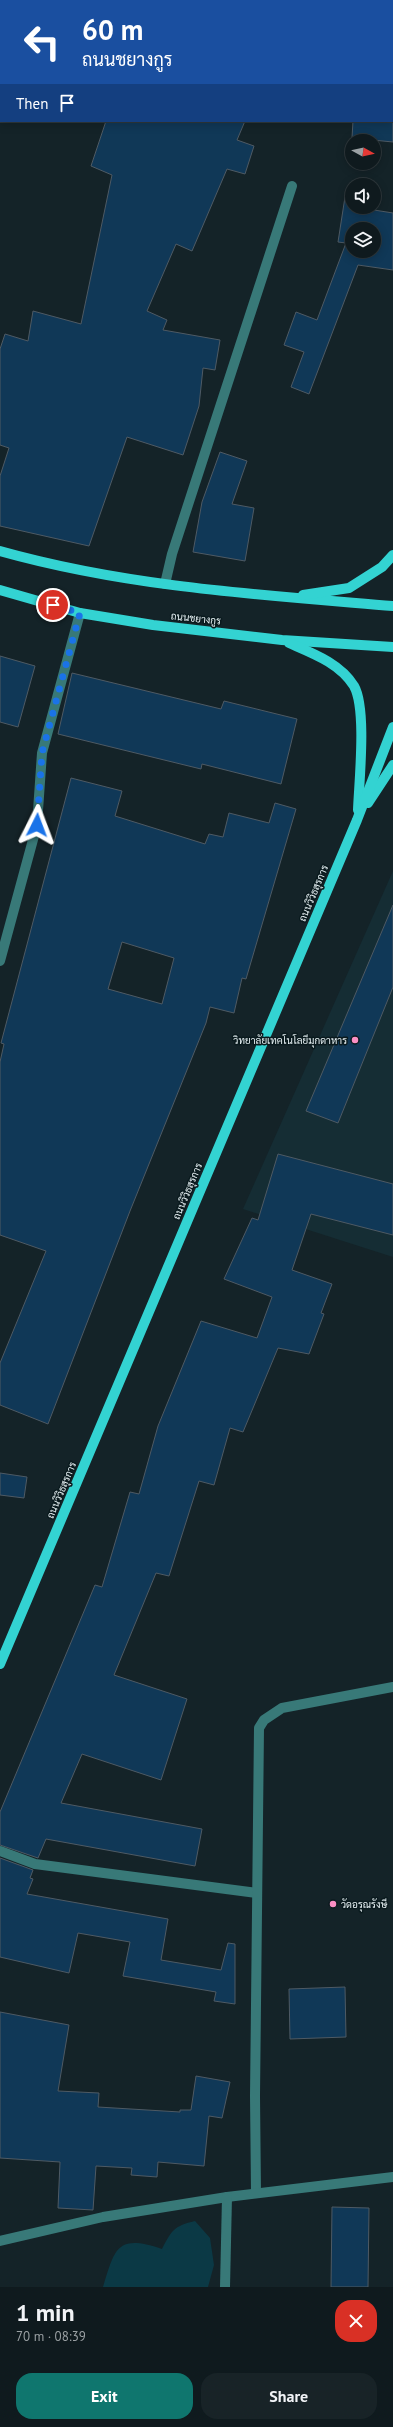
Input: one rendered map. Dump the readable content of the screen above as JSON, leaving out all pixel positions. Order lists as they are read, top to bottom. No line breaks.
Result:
{"streets":{"main road":["ถนนชยางกูร","ถนนวิวิธสุรการ"]},"places":["วิทยาลัยเทคโนโลยีมุกดาหาร","วัดอรุณรังษี"],"north":"right","page":{"turn":["60 m","ถนนชยางกูร"],"then":"Then","heading":["1 min","70 m · 08:39"],"buttons":["Exit","Share"]}}
